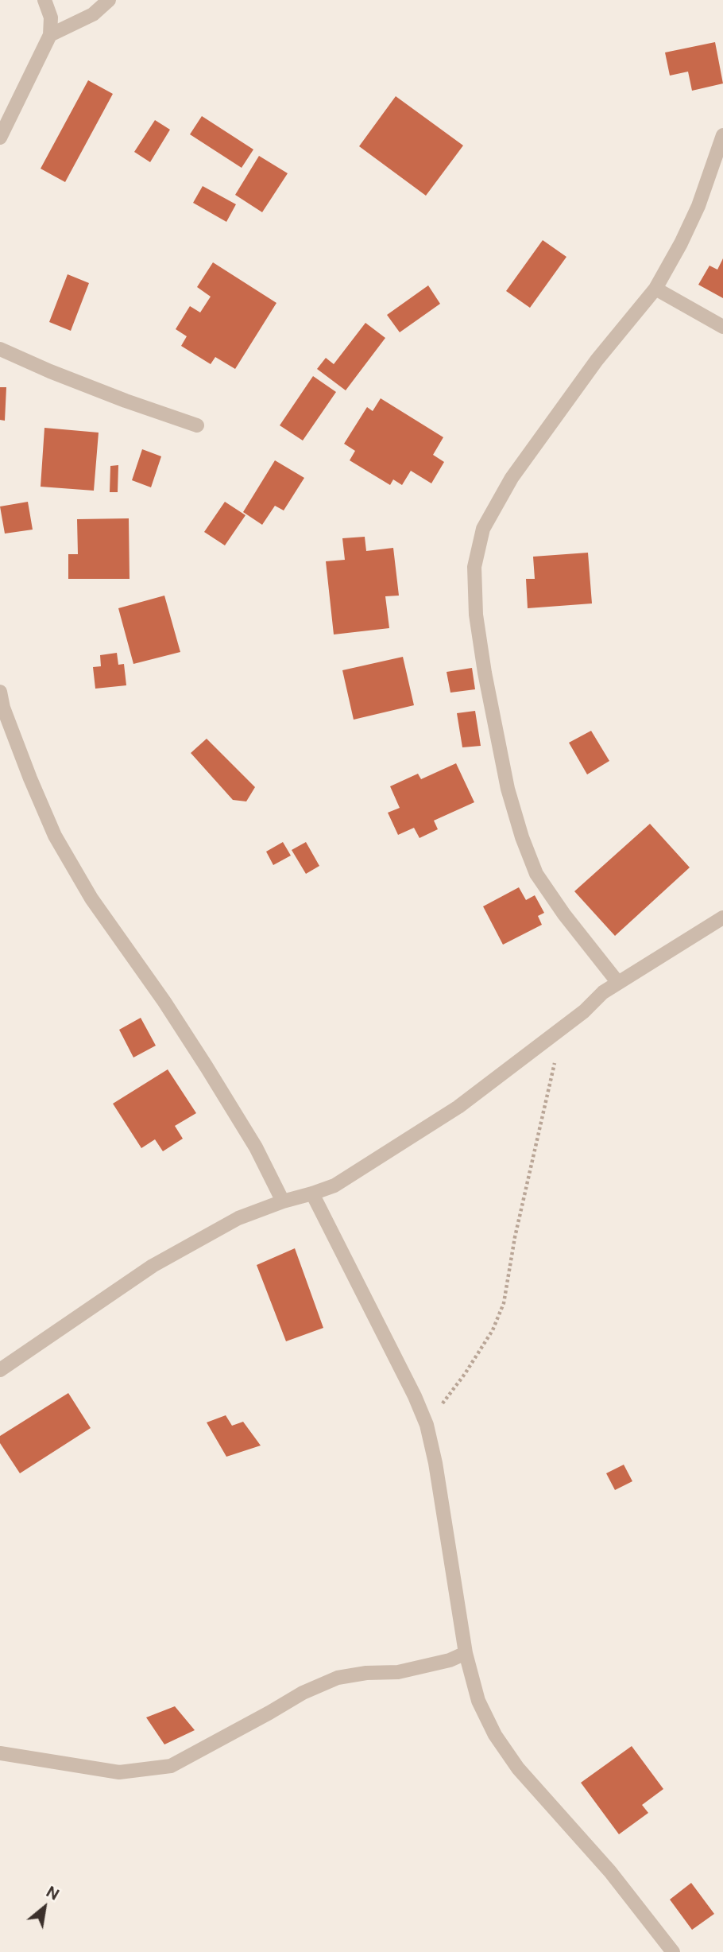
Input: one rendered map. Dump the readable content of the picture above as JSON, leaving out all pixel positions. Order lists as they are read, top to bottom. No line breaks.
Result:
{"north":"top right"}
